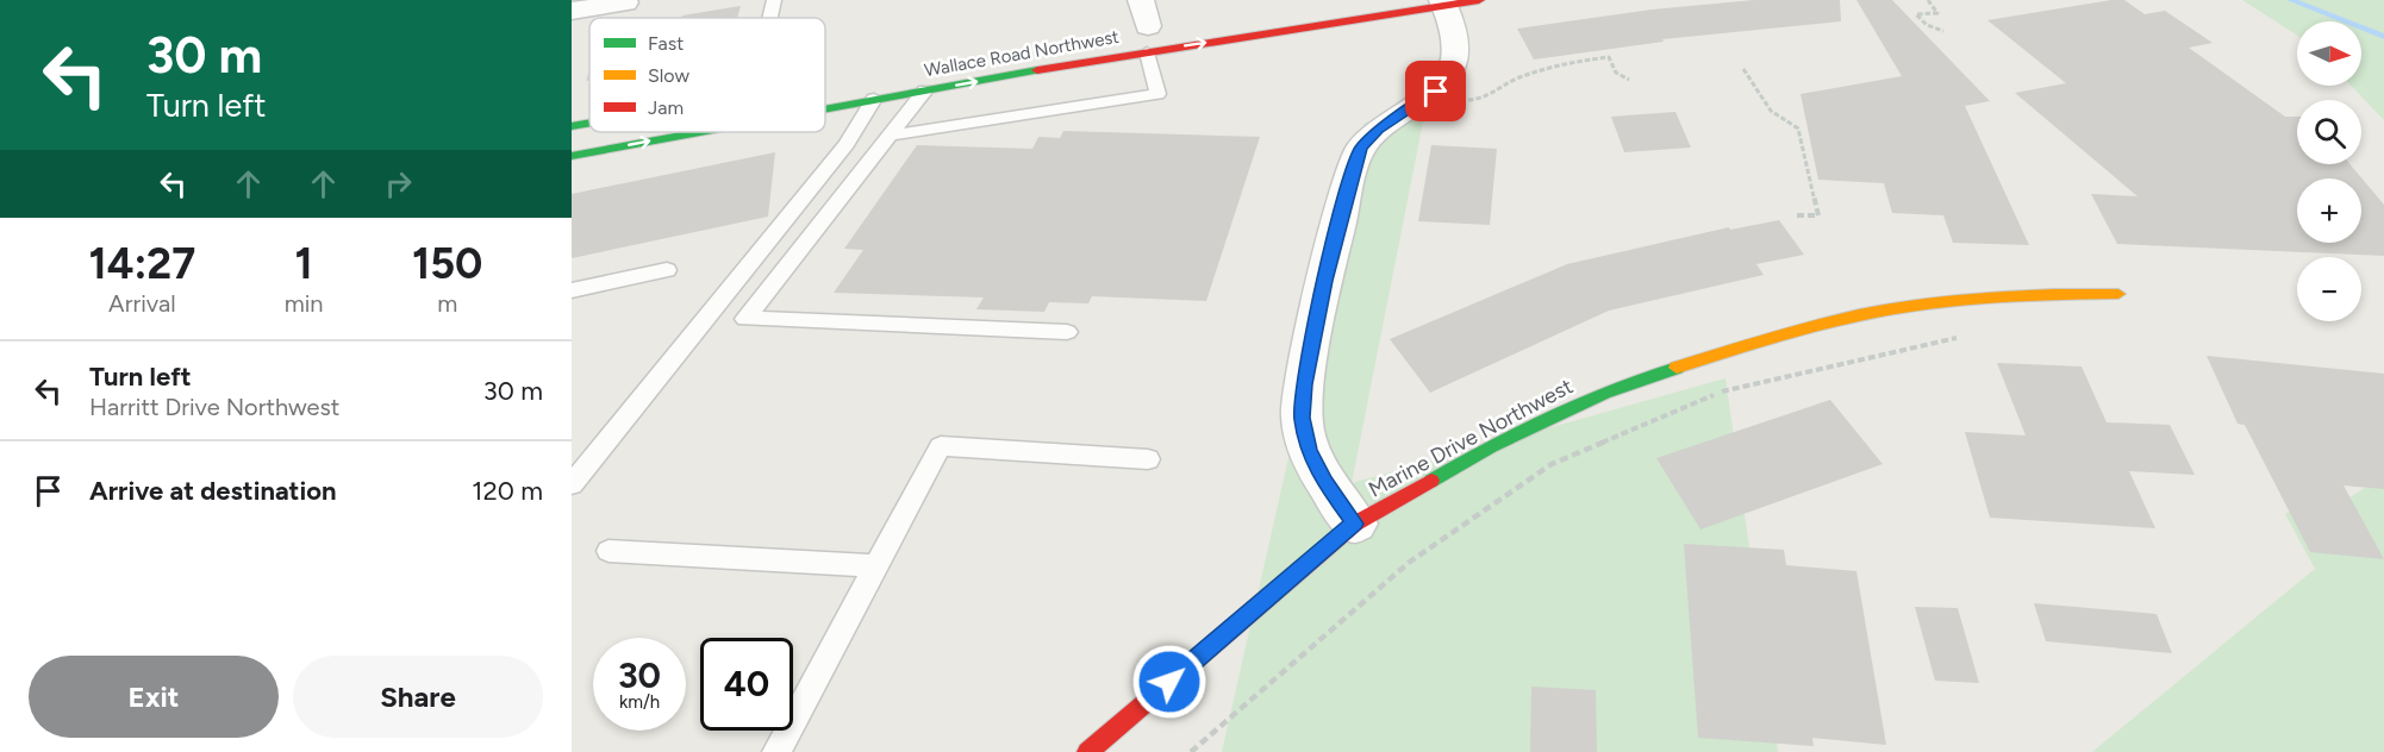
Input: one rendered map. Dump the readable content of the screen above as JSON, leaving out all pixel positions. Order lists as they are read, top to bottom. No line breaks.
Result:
{"streets":{"main road":["Wallace Road Northwest","Marine Drive Northwest"]},"one_way":["Wallace Road Northwest"],"legend":["Fast","Slow","Jam"],"north":"right","page":{"turn":["30 m","Turn left"],"map_buttons":["+","−"],"eta":["14:27","Arrival","1","min","150","m"],"list":[{"name":"Turn left","note":"Harritt Drive Northwest","value":"30 m"},{"name":"Arrive at destination","value":"120 m"}],"speed":"30 km/h","limit":"40","buttons":["Exit","Share"]}}
